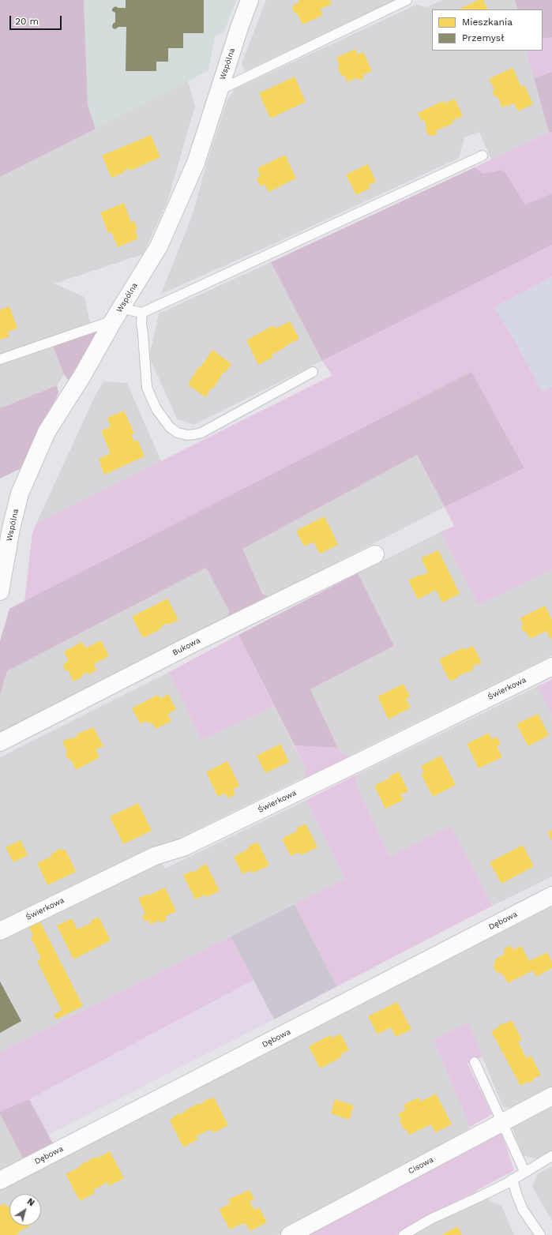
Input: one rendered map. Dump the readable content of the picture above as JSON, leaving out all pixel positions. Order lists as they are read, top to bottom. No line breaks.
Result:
{"streets":{"street":["Wspólna","Bukowa","Świerkowa","Dębowa","Cisowa"]},"legend":["Mieszkania","Przemysł"],"scale_bar":"20 m","north":"top right"}
